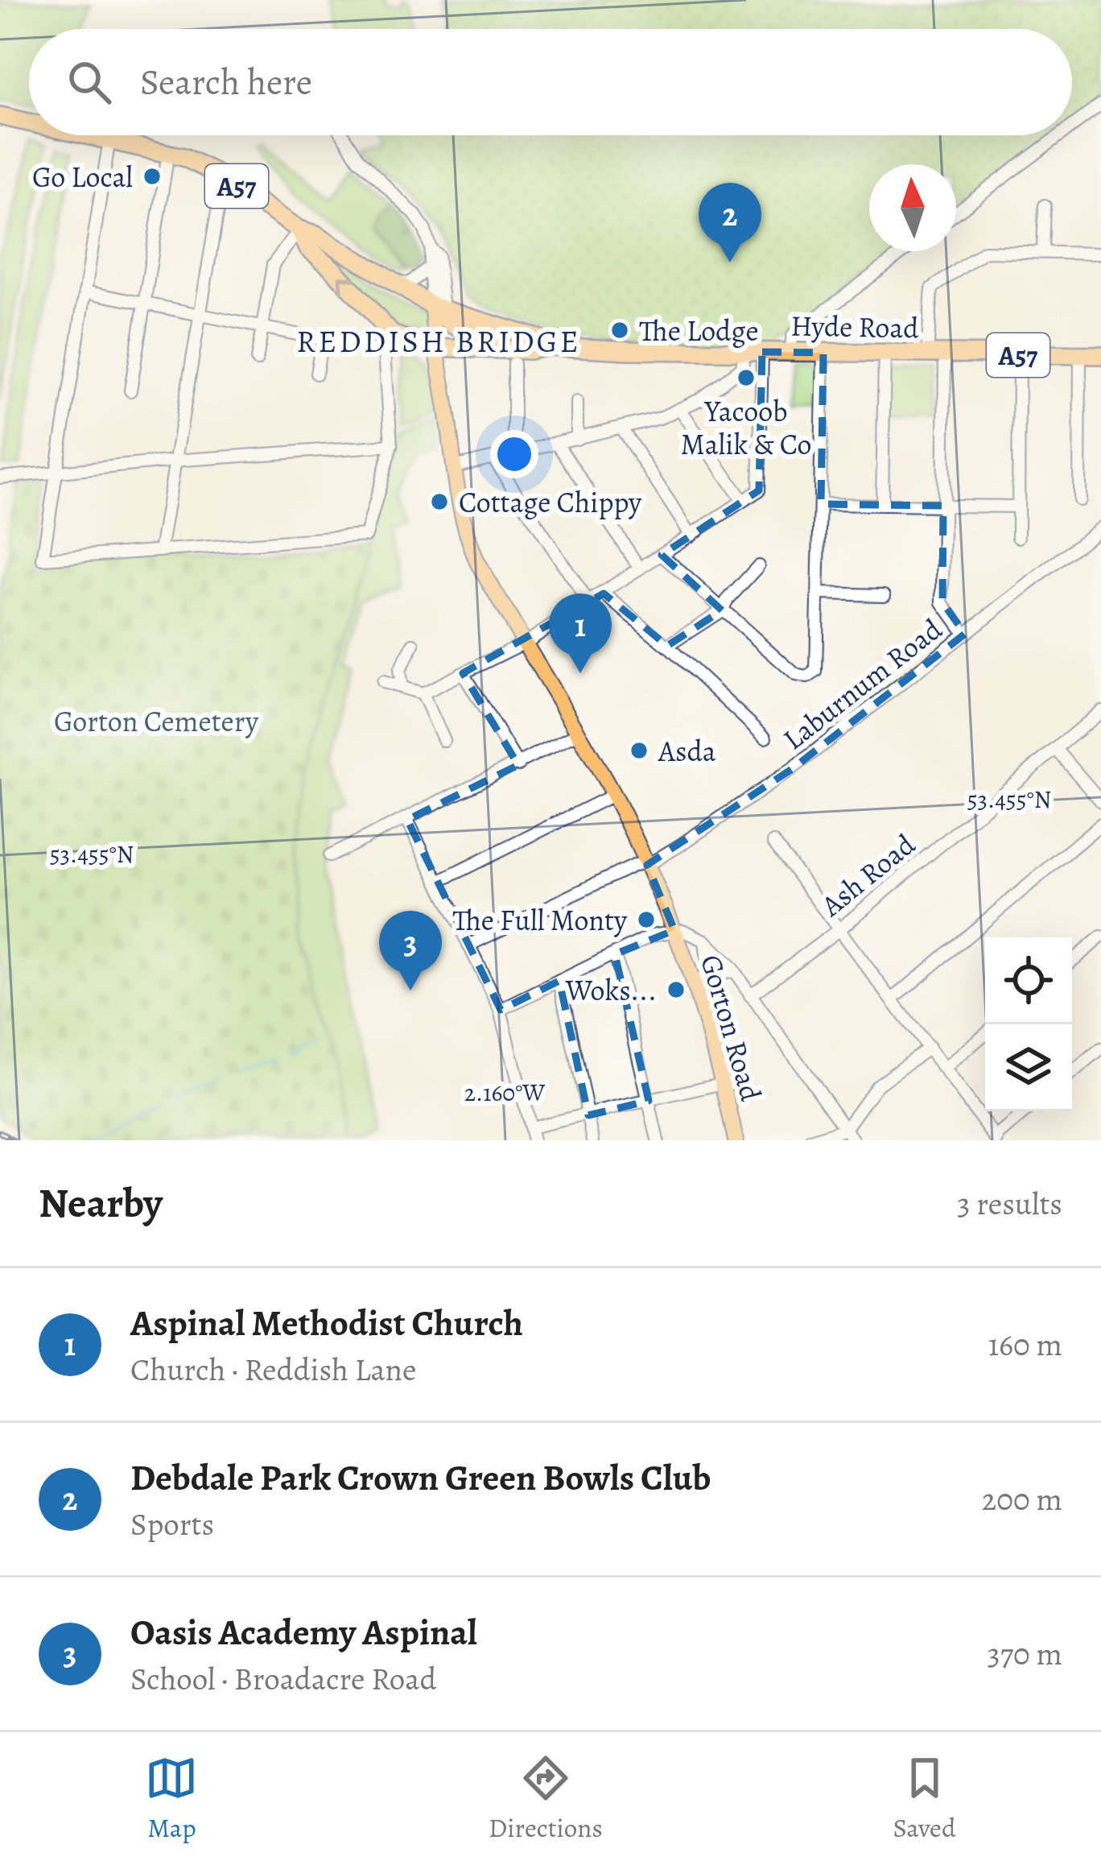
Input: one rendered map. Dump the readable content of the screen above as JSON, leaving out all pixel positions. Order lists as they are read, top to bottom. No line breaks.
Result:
{"streets":{"highway":["A57","Hyde Road"],"main road":["Gorton Road"],"street":["Laburnum Road","Ash Road"]},"crossings":[["A57","Hyde Road"],["A57","Gorton Road"],["Hyde Road","Gorton Road"],["Laburnum Road","Gorton Road"]],"districts":["REDDISH BRIDGE"],"parks":["Gorton Cemetery"],"places":["Go Local","The Lodge","Yacoob Malik & Co","Cottage Chippy","Asda","The Full Monty","Woks..."],"north":"top","page":{"search":"Search here","pins":["2","1","3"],"heading":["Nearby","3 results"],"list":[{"mark":"1","name":"Aspinal Methodist Church","note":"Church · Reddish Lane","value":"160 m"},{"mark":"2","name":"Debdale Park Crown Green Bowls Club","note":"Sports","value":"200 m"},{"mark":"3","name":"Oasis Academy Aspinal","note":"School · Broadacre Road","value":"370 m"}],"nav":["Map","Directions","Saved"]},"coordinates":["53.455°N","2.160°W"]}
